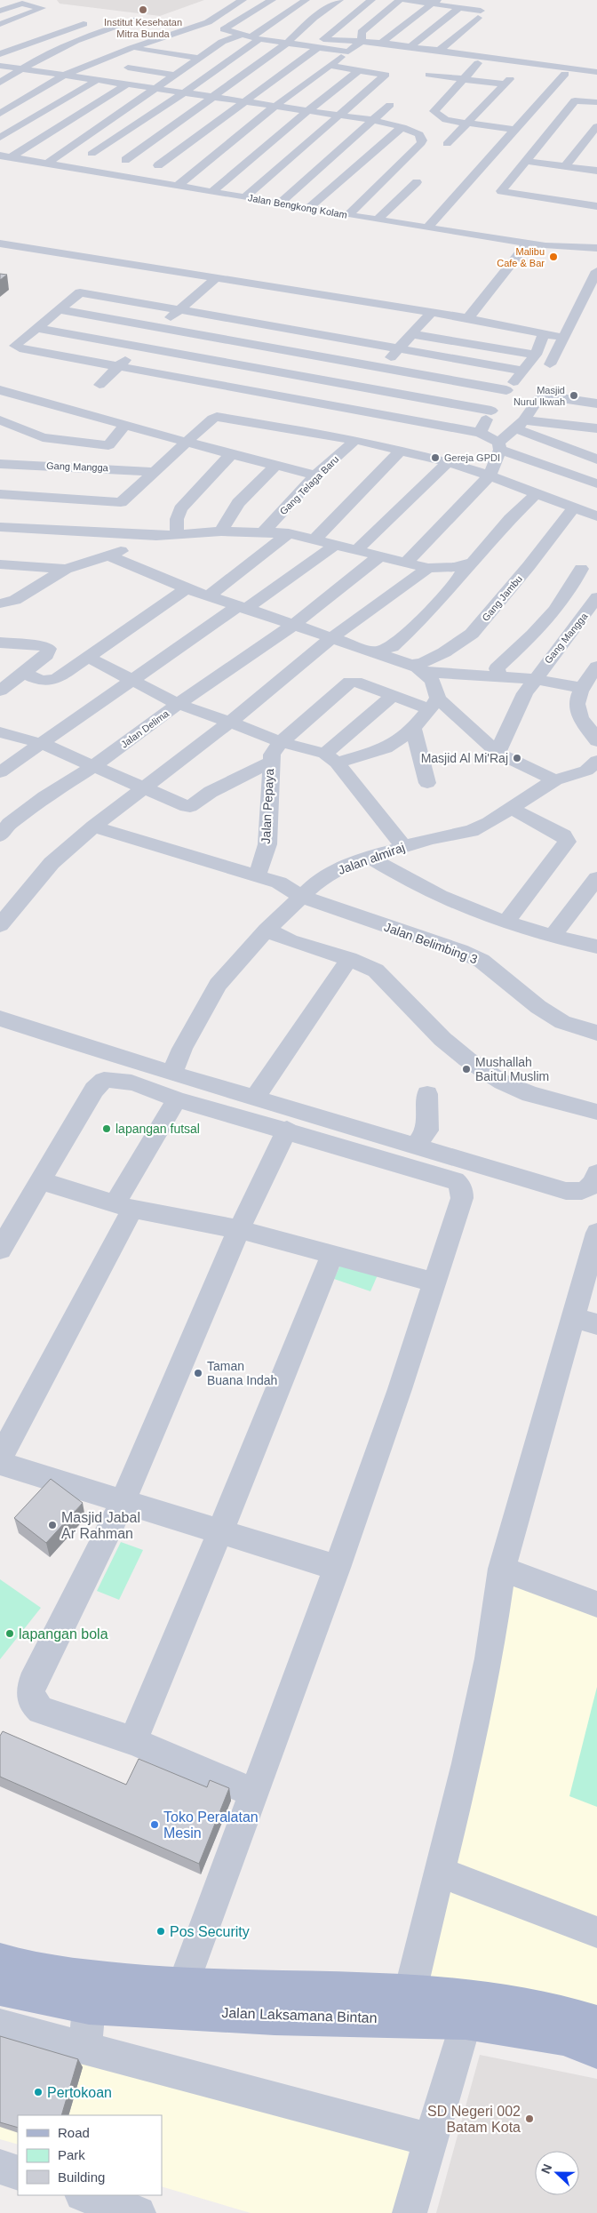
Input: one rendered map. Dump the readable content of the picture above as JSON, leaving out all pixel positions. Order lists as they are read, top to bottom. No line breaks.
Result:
{"streets":{"main road":["Jalan Laksamana Bintan"],"street":["Jalan Bengkong Kolam","Gang Mangga","Gang Telaga Baru","Gang Jambu","Jalan Delima","Jalan Pepaya","Jalan almiraj","Jalan Belimbing 3"]},"crossings":[["Jalan almiraj","Jalan Belimbing 3"]],"places":["Institut Kesehatan Mitra Bunda","Malibu Cafe & Bar","Masjid Nurul Ikwah","Gereja GPDI","Masjid Al Mi'Raj","Mushallah Baitul Muslim","lapangan futsal","Taman Buana Indah","Masjid Jabal Ar Rahman","lapangan bola","Toko Peralatan Mesin","Pos Security","Pertokoan","SD Negeri 002 Batam Kota"],"legend":["Road","Park","Building"],"north":"left"}
